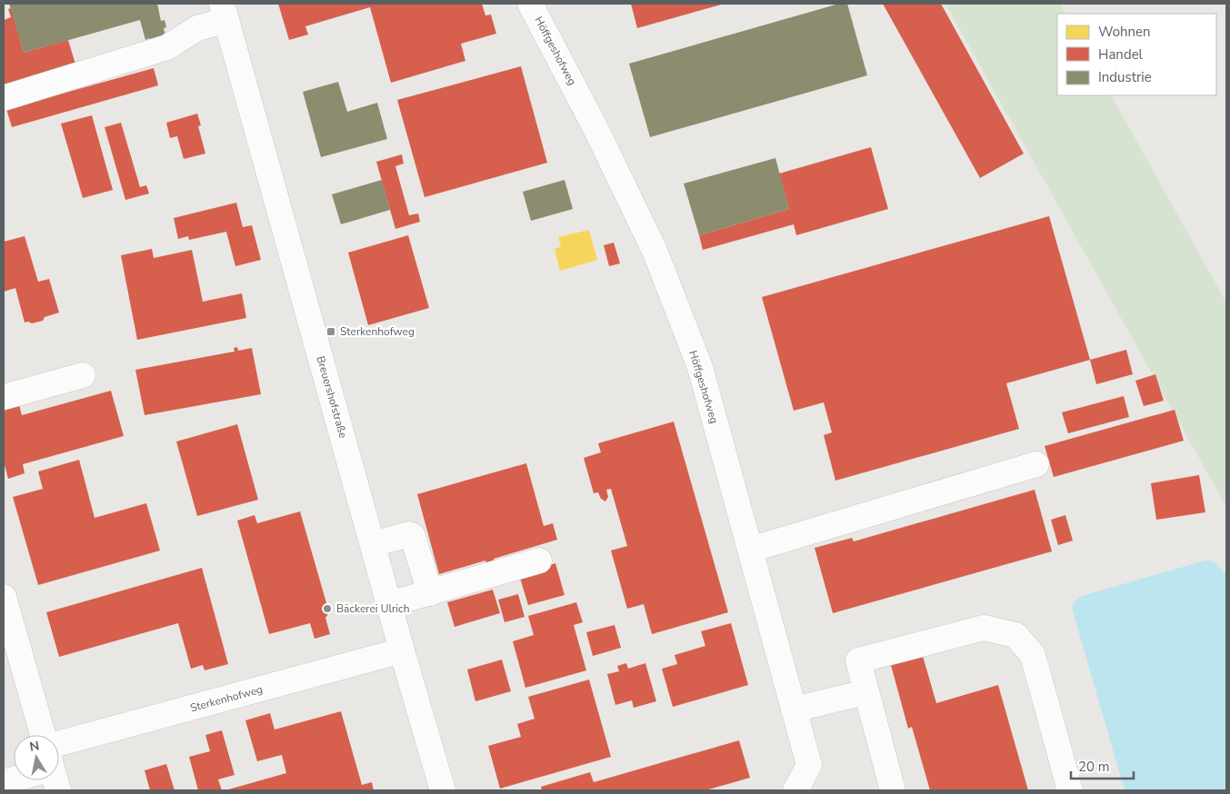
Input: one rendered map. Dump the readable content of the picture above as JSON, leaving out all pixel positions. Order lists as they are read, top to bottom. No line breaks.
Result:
{"streets":{"street":["Höffgeshofweg","Breuershofstraße","Sterkenhofweg"]},"crossings":[["Breuershofstraße","Sterkenhofweg"]],"places":{"transit":["Sterkenhofweg"],"other":["Bäckerei Ulrich"]},"legend":["Wohnen","Handel","Industrie"],"scale_bar":"20 m","north":"top"}
